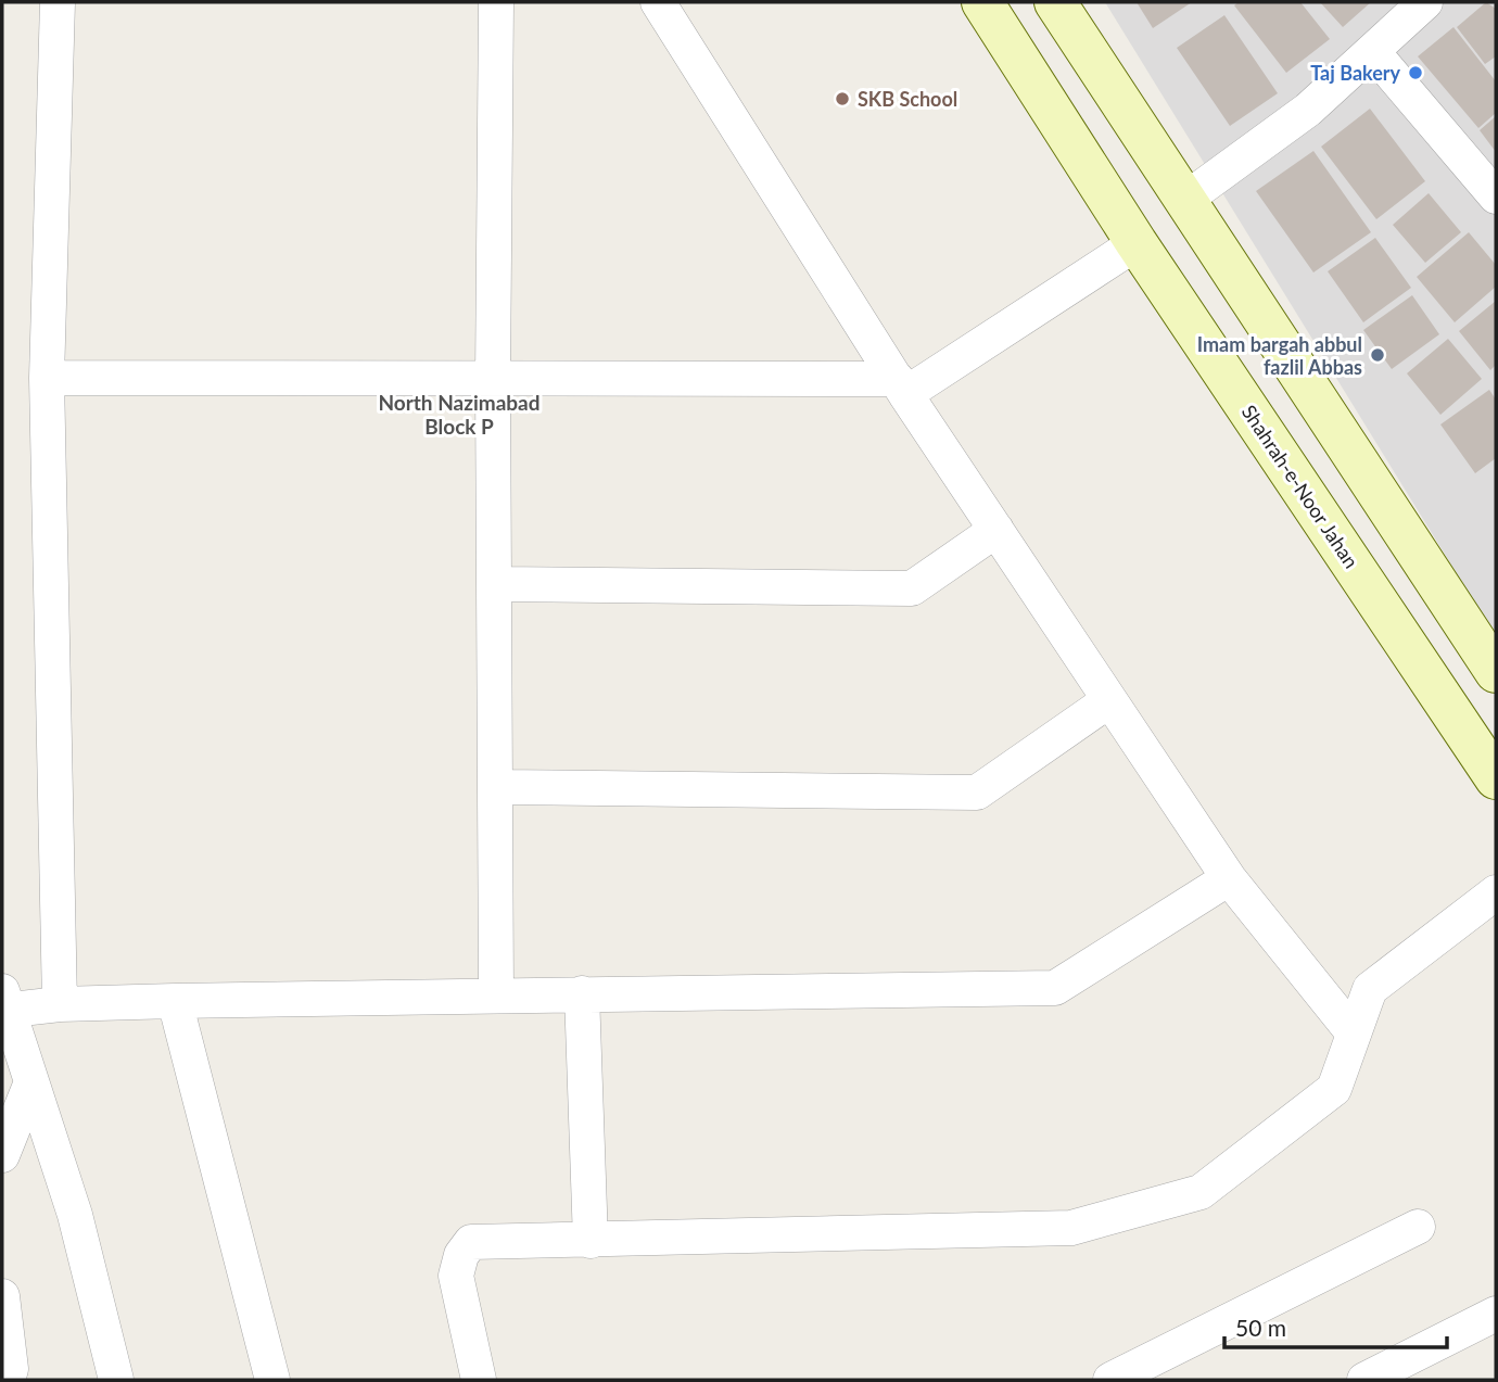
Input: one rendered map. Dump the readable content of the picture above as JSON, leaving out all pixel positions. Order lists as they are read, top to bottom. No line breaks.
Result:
{"streets":{"main road":["Shahrah-e-Noor Jahan"]},"districts":["North Nazimabad Block P"],"places":["Taj Bakery","SKB School","Imam bargah abbul fazlil Abbas"],"scale_bar":"50 m"}
